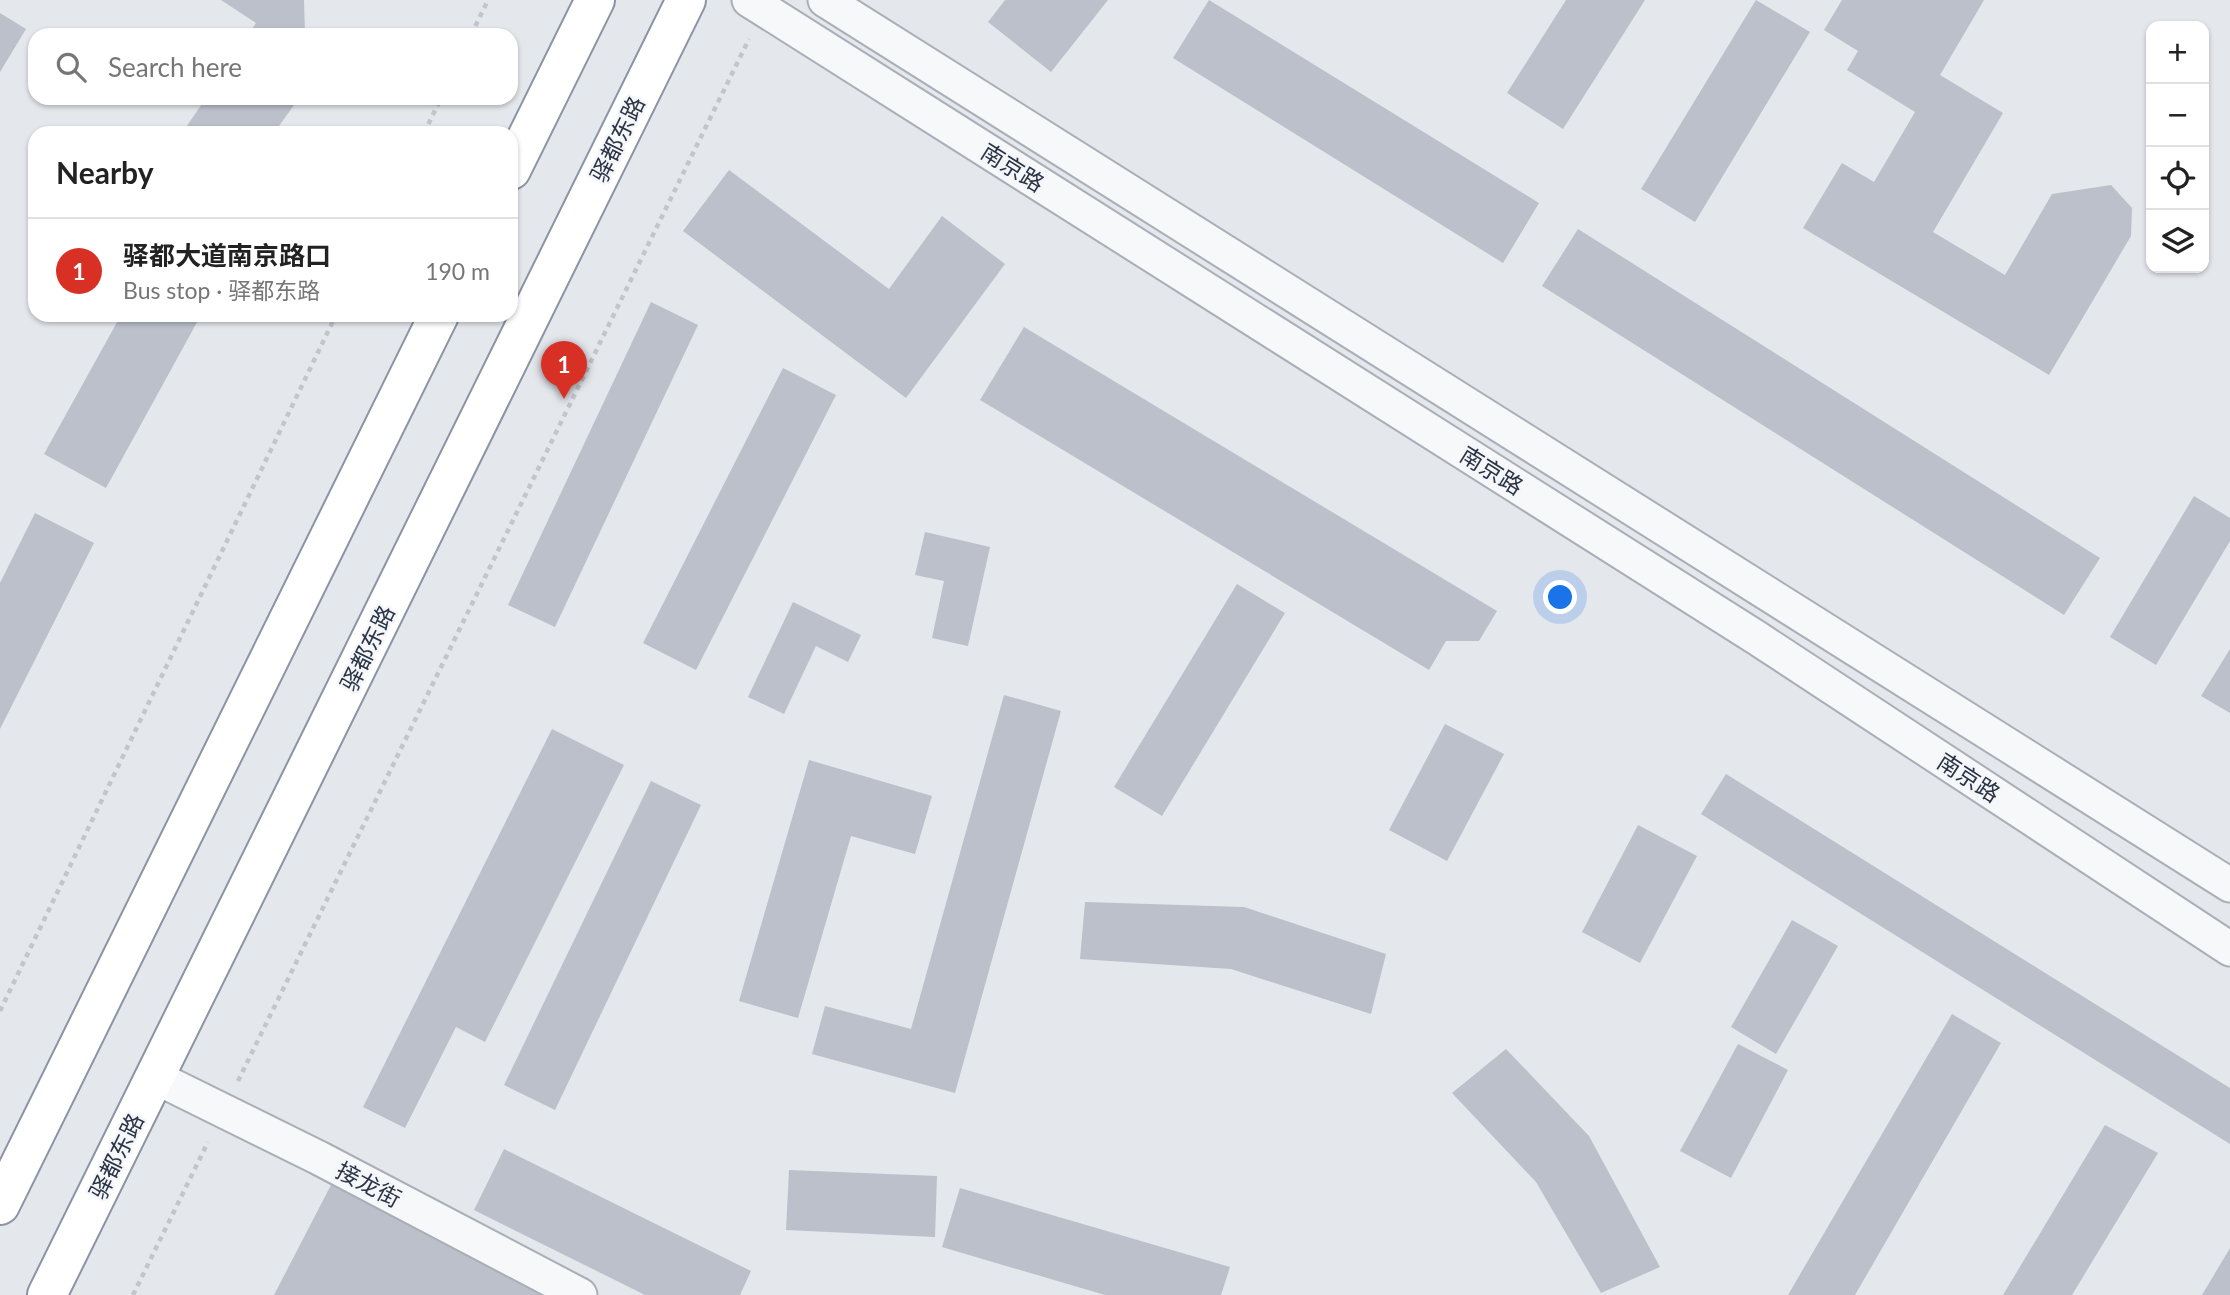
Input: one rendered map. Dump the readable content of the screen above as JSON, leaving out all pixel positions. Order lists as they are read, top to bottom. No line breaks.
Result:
{"streets":{"highway":["驿都东路"],"street":["南京路","接龙街"]},"crossings":[["驿都东路","接龙街"]],"page":{"map_buttons":["+","−"],"search":"Search here","heading":"Nearby","list":[{"mark":"1","name":"驿都大道南京路口","note":"Bus stop · 驿都东路","value":"190 m"}],"pins":"1"}}
